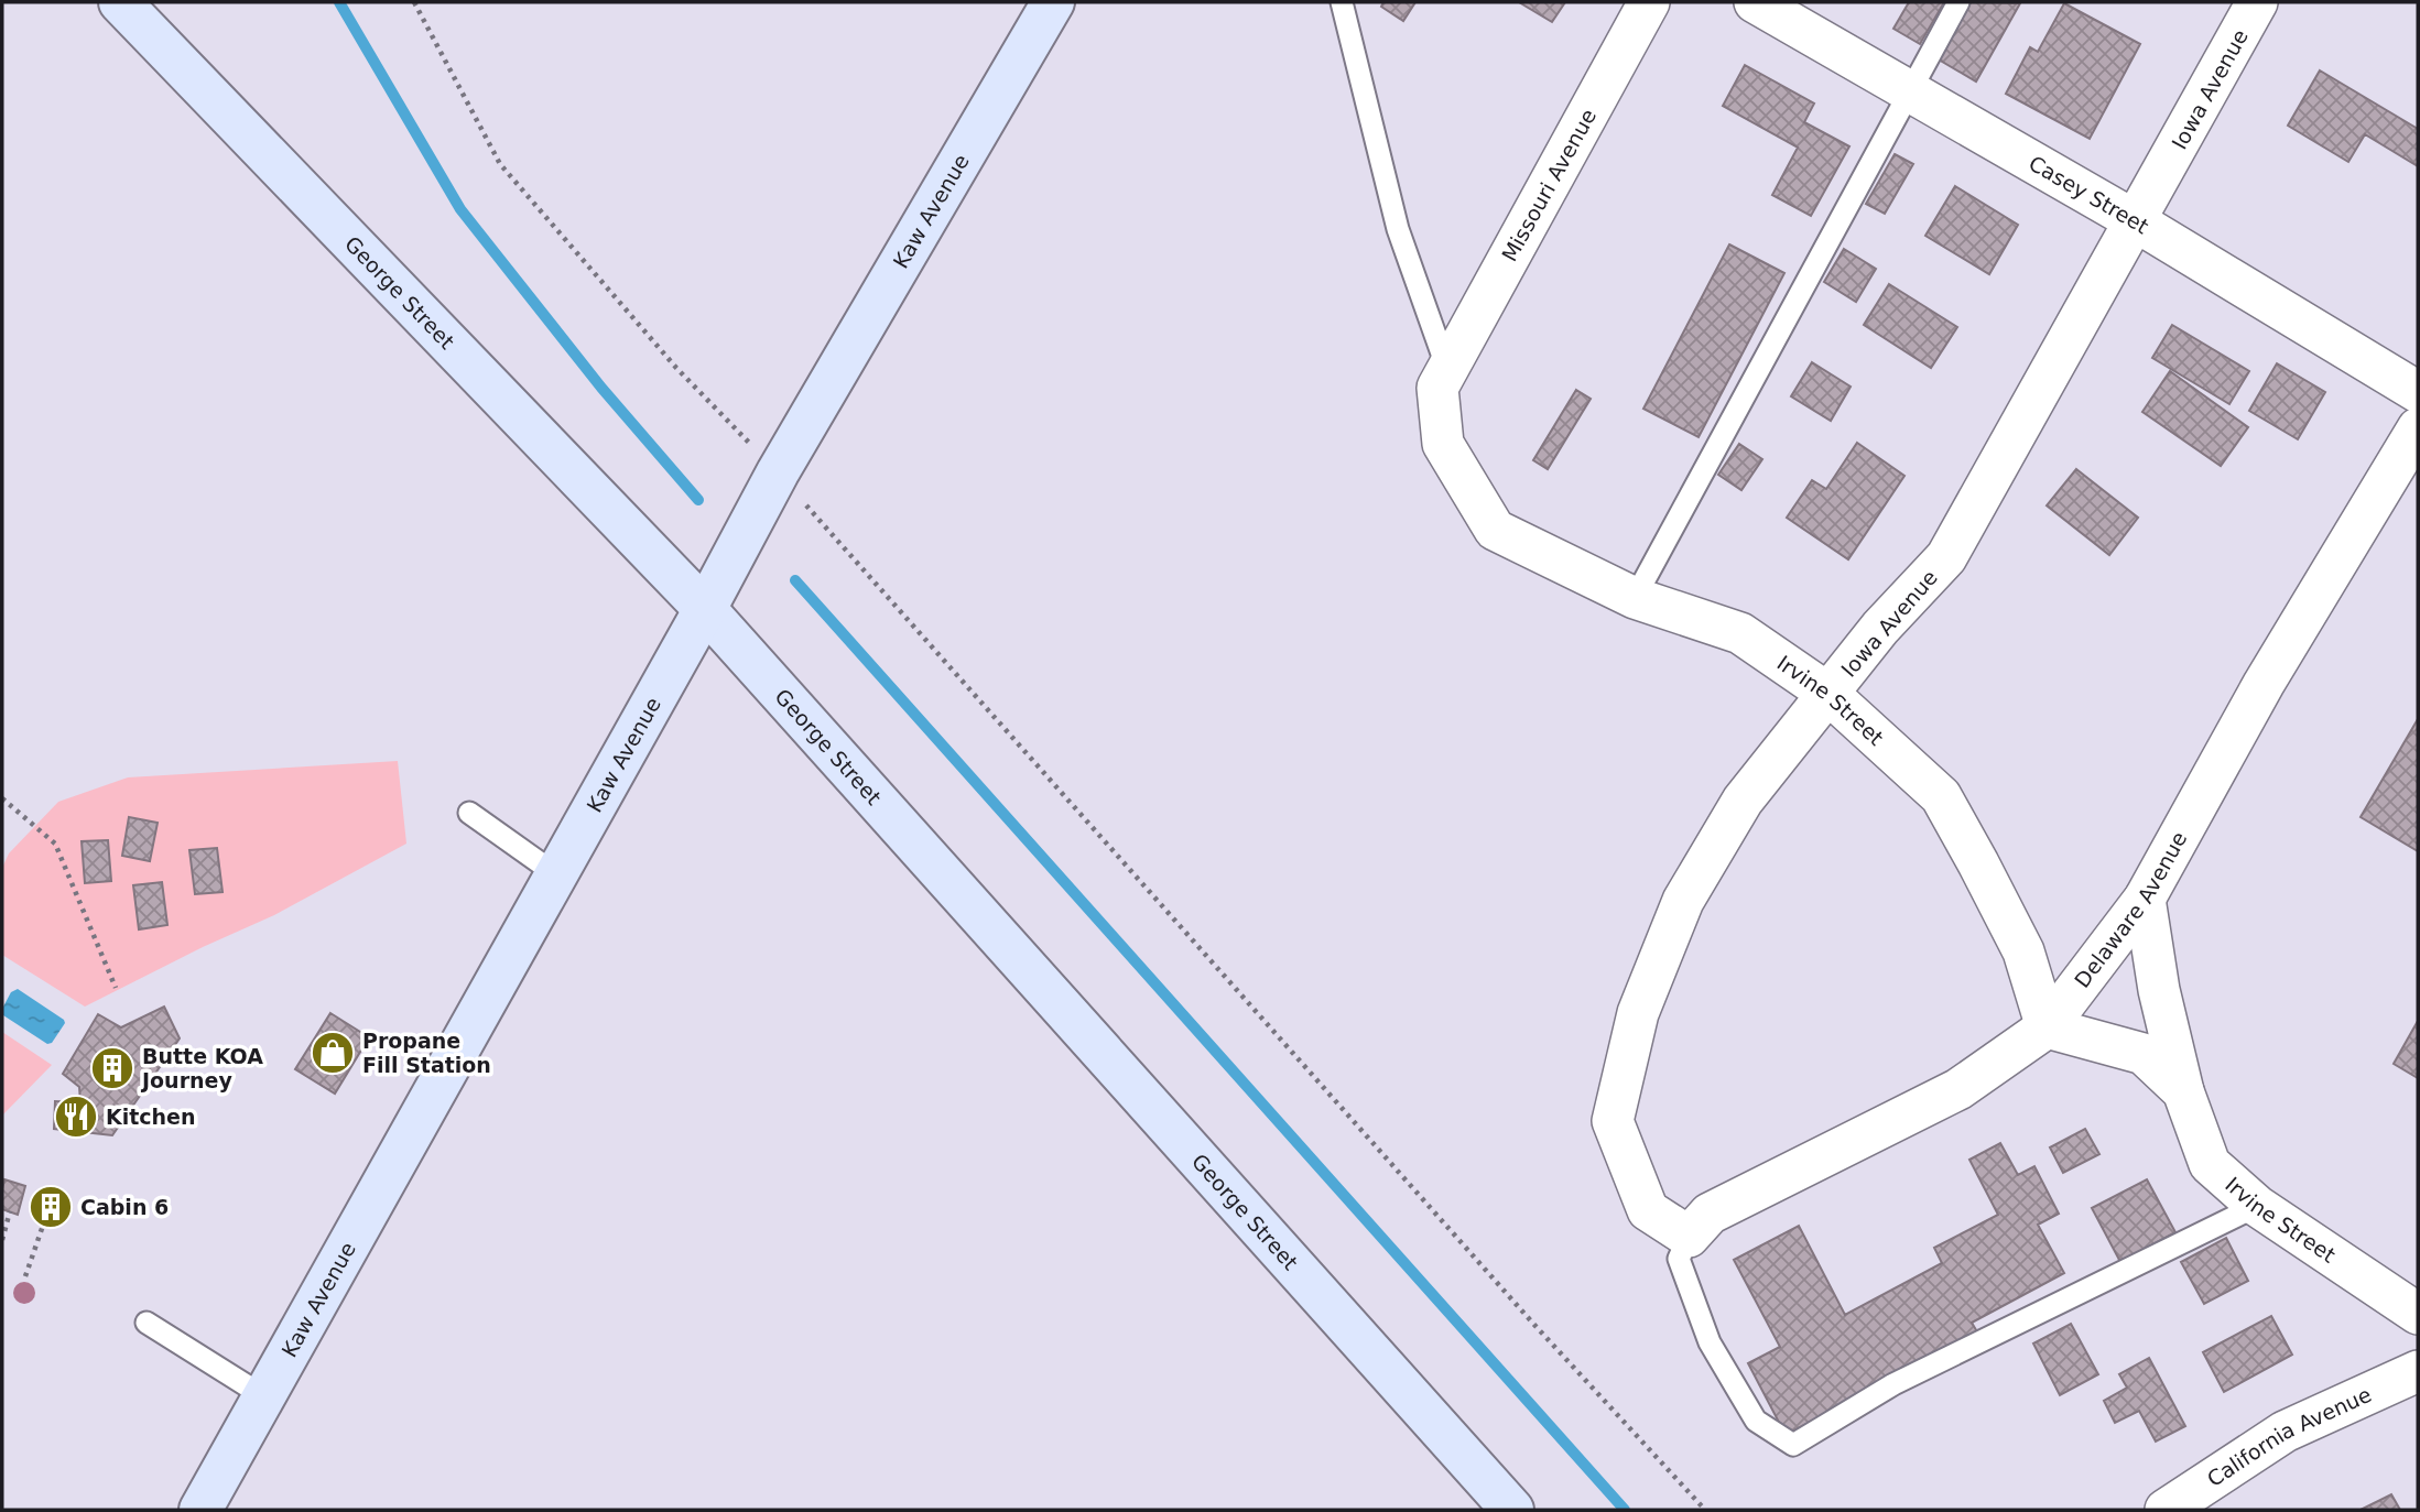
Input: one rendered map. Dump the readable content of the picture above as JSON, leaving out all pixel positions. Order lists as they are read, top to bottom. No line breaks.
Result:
{"streets":{"street":["Iowa Avenue","Missouri Avenue","Casey Street","Kaw Avenue","George Street","Irvine Street","Delaware Avenue","California Avenue"]},"crossings":[["Iowa Avenue","Casey Street"],["Iowa Avenue","Irvine Street"],["Iowa Avenue","Delaware Avenue"],["Missouri Avenue","Irvine Street"],["Kaw Avenue","George Street"],["Irvine Street","Delaware Avenue"]],"places":{"shop":["Propane Fill Station"],"building":["Butte KOA Journey","Cabin 6"],"restaurant":["Kitchen"]}}
